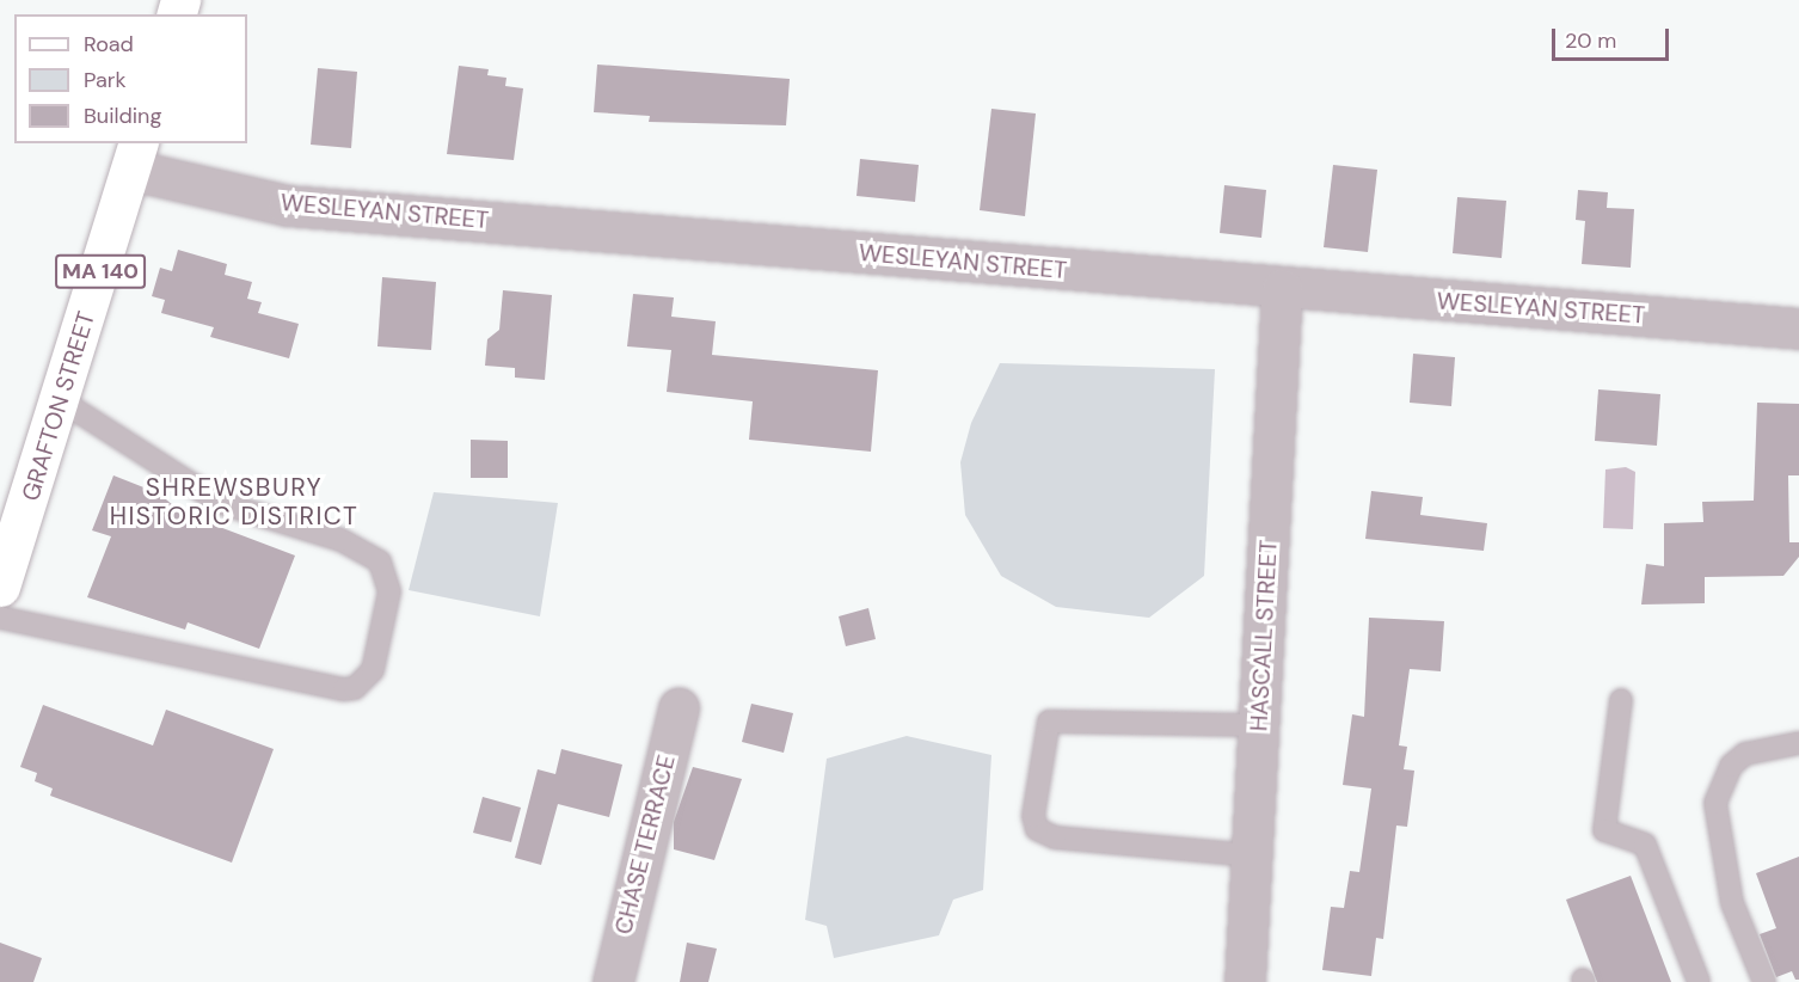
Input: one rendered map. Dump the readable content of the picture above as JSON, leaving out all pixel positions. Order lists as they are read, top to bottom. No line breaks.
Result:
{"streets":{"main road":["MA 140","GRAFTON STREET"],"street":["WESLEYAN STREET","HASCALL STREET","CHASE TERRACE"]},"crossings":[["WESLEYAN STREET","GRAFTON STREET"],["WESLEYAN STREET","HASCALL STREET"]],"districts":["SHREWSBURY HISTORIC DISTRICT"],"legend":["Road","Park","Building"],"scale_bar":"20 m"}
